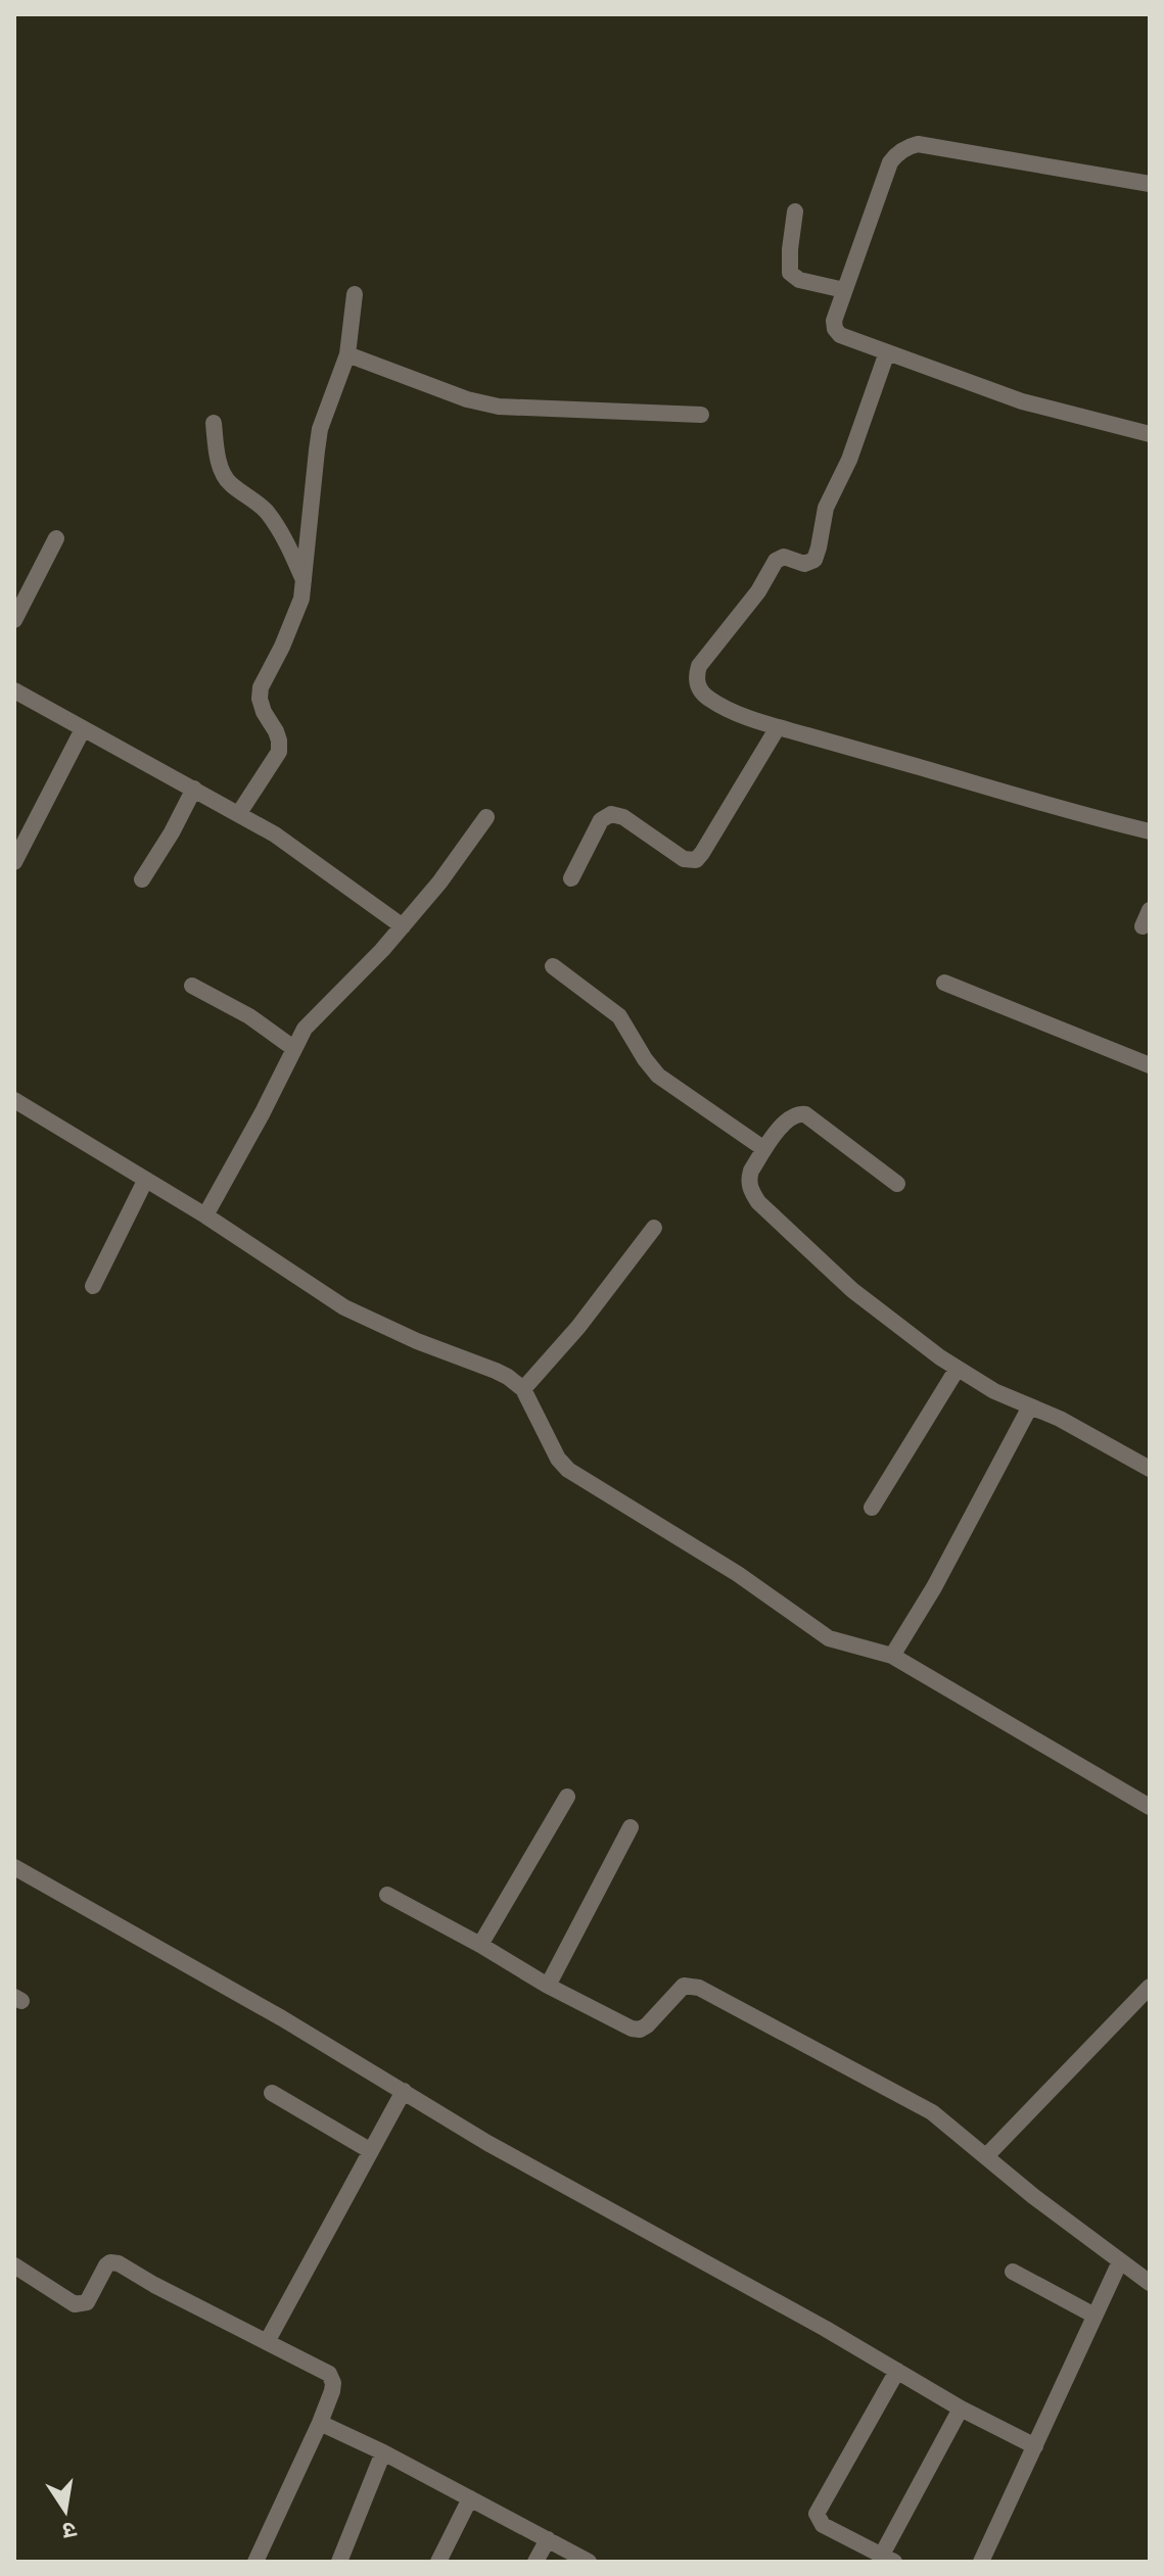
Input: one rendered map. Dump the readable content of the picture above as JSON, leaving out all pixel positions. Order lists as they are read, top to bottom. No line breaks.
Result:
{"north":"bottom"}
